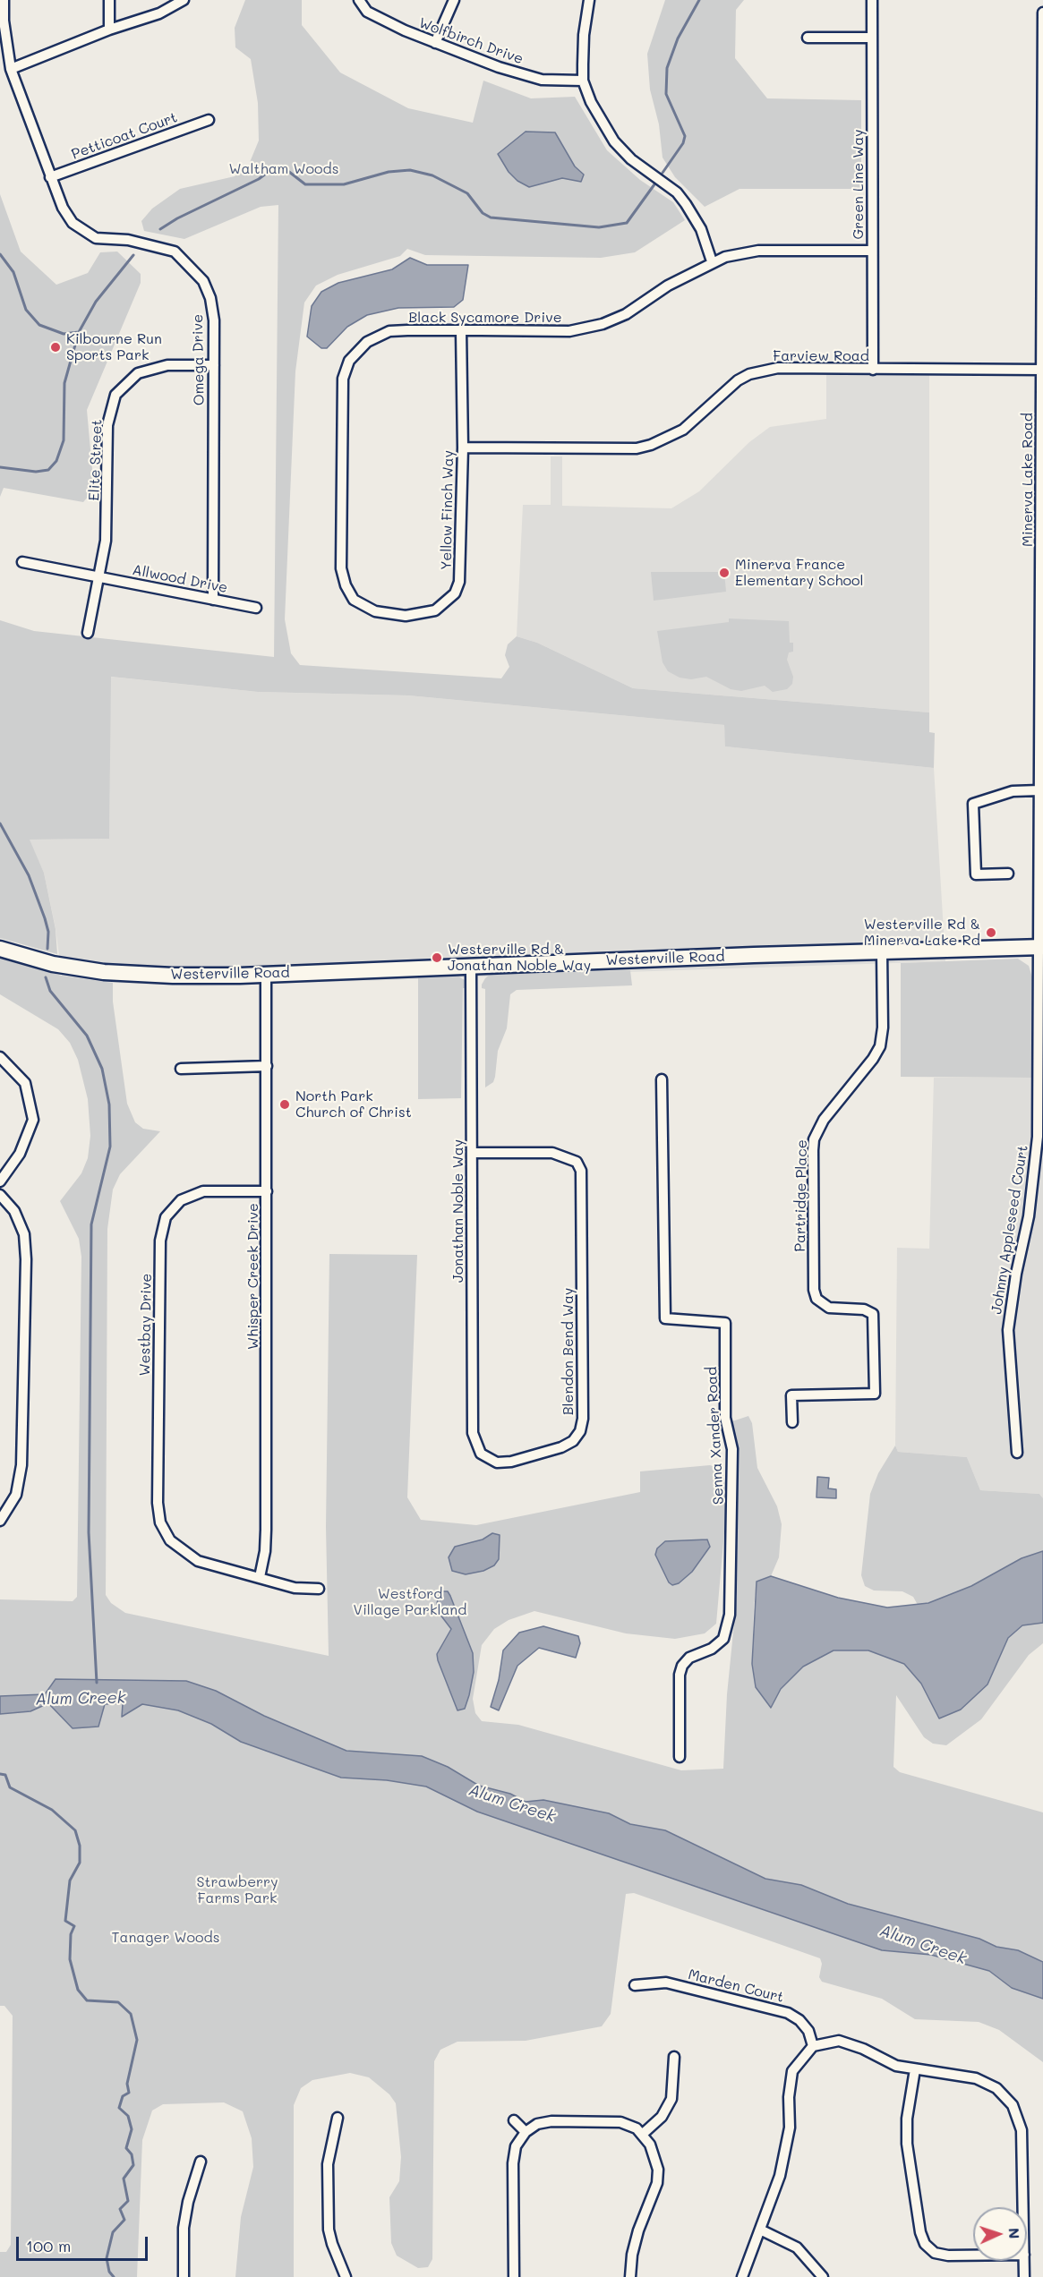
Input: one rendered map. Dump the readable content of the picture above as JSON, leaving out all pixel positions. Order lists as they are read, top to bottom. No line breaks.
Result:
{"streets":{"main road":["Westerville Road"],"street":["Wolfbirch Drive","Petticoat Court","Green Line Way","Black Sycamore Drive","Farview Road","Omega Drive","Elite Street","Minerva Lake Road","Yellow Finch Way","Allwood Drive","Partridge Place","Jonathan Noble Way","Johnny Appleseed Court","Whisper Creek Drive","Westbay Drive","Blendon Bend Way","Senna Xander Road","Marden Court"]},"crossings":[["Petticoat Court","Omega Drive"],["Green Line Way","Black Sycamore Drive"],["Green Line Way","Farview Road"],["Black Sycamore Drive","Yellow Finch Way"],["Farview Road","Minerva Lake Road"],["Farview Road","Yellow Finch Way"],["Omega Drive","Elite Street"],["Omega Drive","Allwood Drive"],["Elite Street","Allwood Drive"],["Minerva Lake Road","Westerville Road"],["Minerva Lake Road","Johnny Appleseed Court"],["Westerville Road","Partridge Place"],["Westerville Road","Jonathan Noble Way"],["Westerville Road","Johnny Appleseed Court"],["Westerville Road","Whisper Creek Drive"],["Jonathan Noble Way","Blendon Bend Way"],["Whisper Creek Drive","Westbay Drive"]],"water":["Alum Creek"],"parks":["Waltham Woods","Westford Village Parkland","Strawberry Farms Park","Tanager Woods"],"places":["Kilbourne Run Sports Park","Minerva France Elementary School","Westerville Rd & Minerva Lake Rd","Westerville Rd & Jonathan Noble Way","North Park Church of Christ"],"scale_bar":"100 m","north":"right"}
